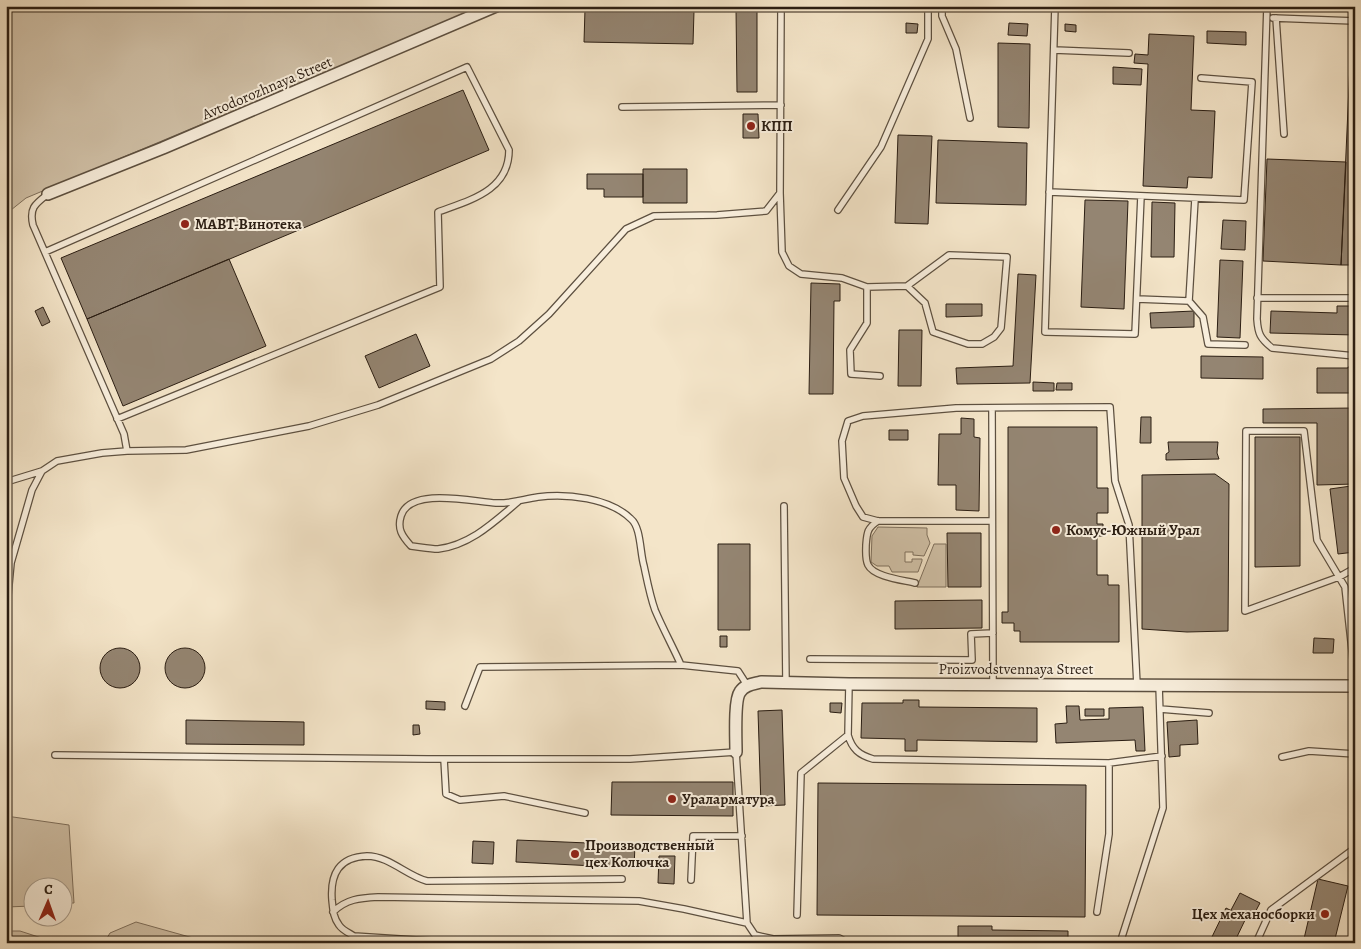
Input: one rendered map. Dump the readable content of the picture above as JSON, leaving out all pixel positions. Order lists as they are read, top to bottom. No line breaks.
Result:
{"streets":{"street":["Avtodorozhnaya Street","Proizvodstvennaya Street"]},"places":["КПП","МАВТ-Винотека","Комус-Южный Урал","Ураларматура","Производственный цех Колючка","Цех механосборки"],"north":"top"}
